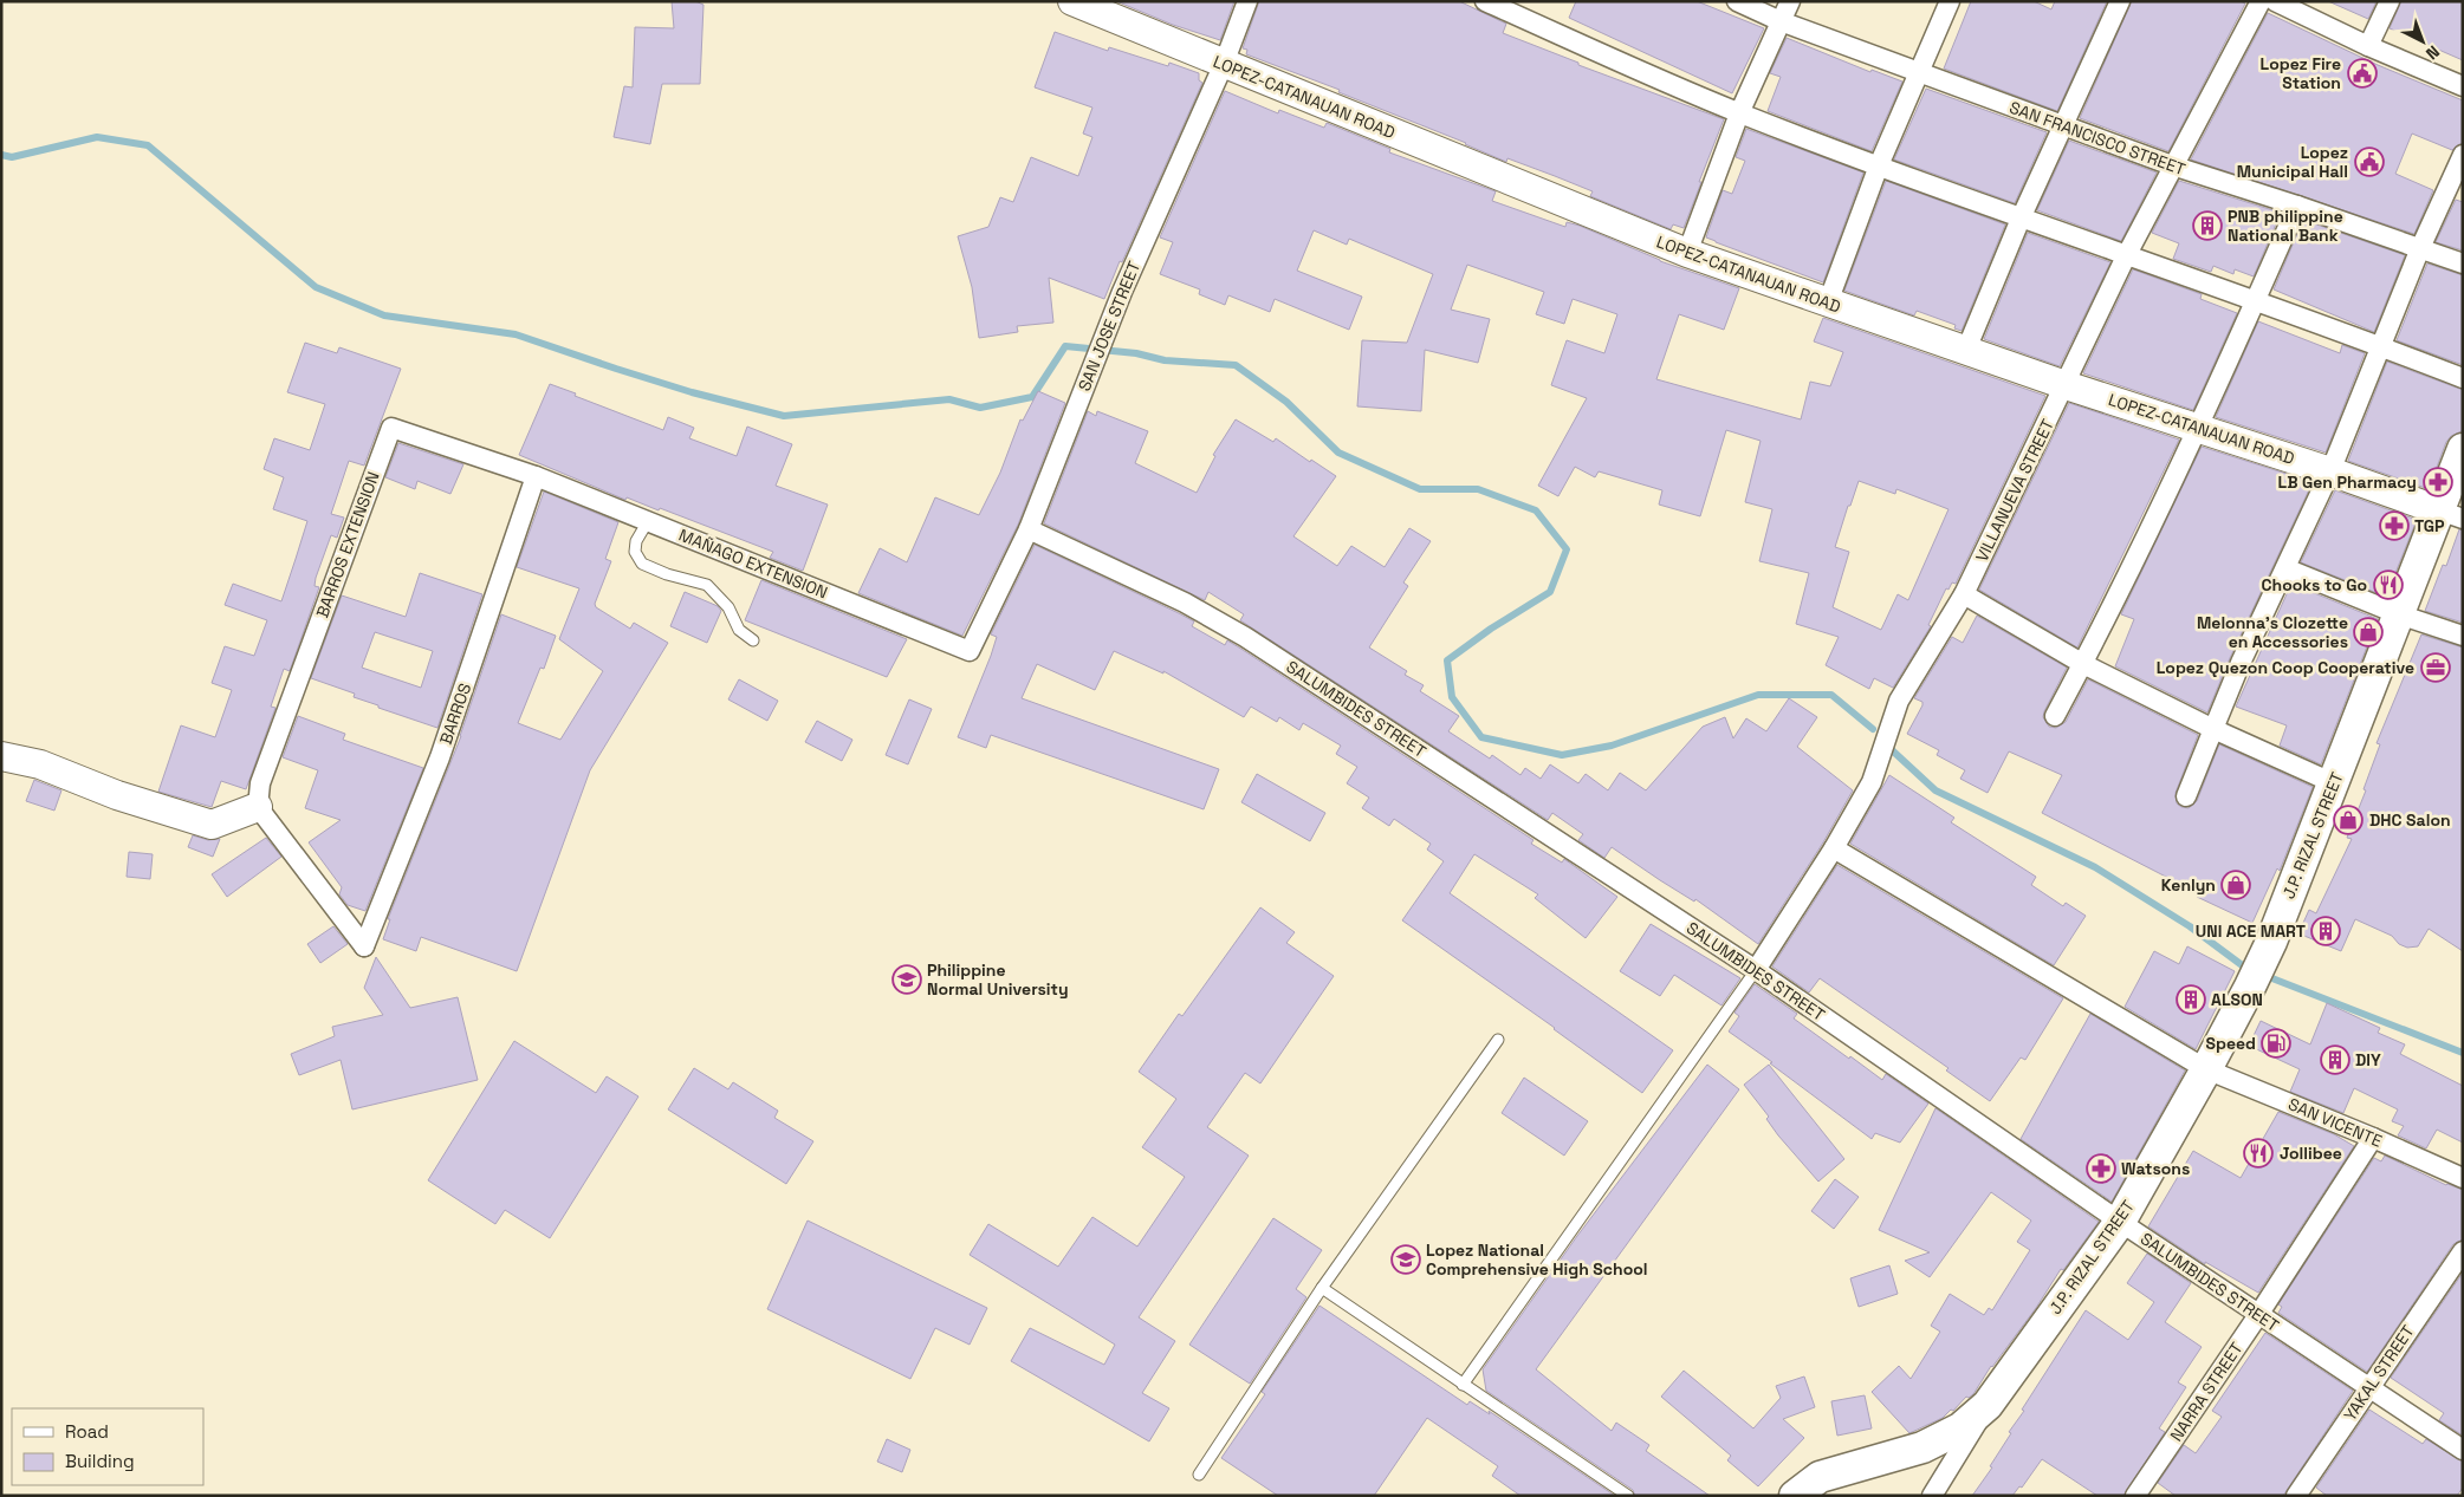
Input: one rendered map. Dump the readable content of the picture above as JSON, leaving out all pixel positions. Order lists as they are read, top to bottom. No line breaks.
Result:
{"streets":{"main road":["LOPEZ-CATANAUAN ROAD","J.P. RIZAL STREET"],"street":["SAN FRANCISCO STREET","SAN JOSE STREET","VILLANUEVA STREET","BARROS EXTENSION","MAÑAGO EXTENSION","SALUMBIDES STREET","BARROS","SAN VICENTE","YAKAL STREET","NARRA STREET"]},"crossings":[["LOPEZ-CATANAUAN ROAD","SAN JOSE STREET"],["LOPEZ-CATANAUAN ROAD","VILLANUEVA STREET"],["LOPEZ-CATANAUAN ROAD","J.P. RIZAL STREET"],["SAN FRANCISCO STREET","VILLANUEVA STREET"],["SAN JOSE STREET","MAÑAGO EXTENSION"],["SAN JOSE STREET","SALUMBIDES STREET"],["VILLANUEVA STREET","SALUMBIDES STREET"],["VILLANUEVA STREET","SAN VICENTE"],["BARROS EXTENSION","MAÑAGO EXTENSION"],["BARROS EXTENSION","BARROS"],["MAÑAGO EXTENSION","BARROS"],["SALUMBIDES STREET","J.P. RIZAL STREET"],["SALUMBIDES STREET","YAKAL STREET"],["SALUMBIDES STREET","NARRA STREET"],["J.P. RIZAL STREET","SAN VICENTE"],["SAN VICENTE","NARRA STREET"]],"places":{"public building":["Lopez Fire Station","Lopez Municipal Hall"],"building":["PNB philippine National Bank","UNI ACE MART","ALSON","DIY"],"pharmacy":["LB Gen Pharmacy","TGP","Watsons"],"restaurant":["Chooks to Go","Jollibee"],"shop":["Melonna's Clozette en Accessories","DHC Salon","Kenlyn"],"office":["Lopez Quezon Coop Cooperative"],"school or university":["Philippine Normal University","Lopez National Comprehensive High School"],"fuel station":["Speed"]},"legend":["Road","Building"],"north":"bottom right"}
